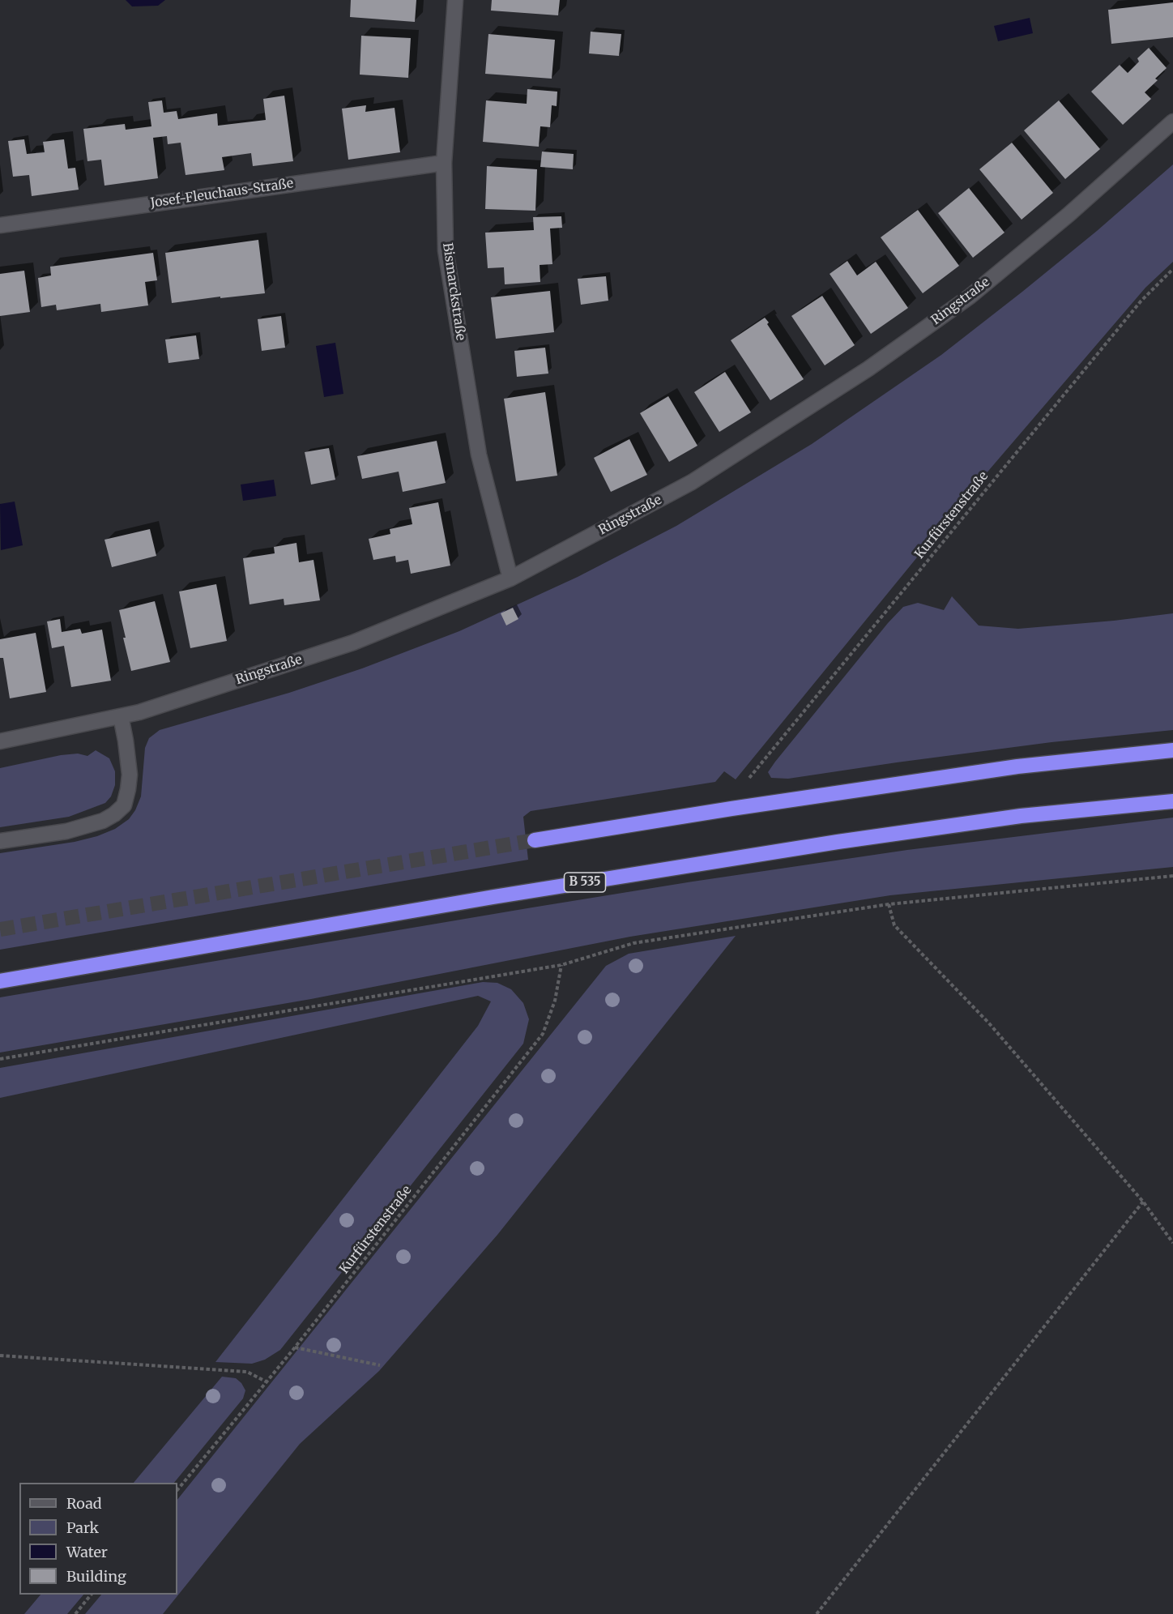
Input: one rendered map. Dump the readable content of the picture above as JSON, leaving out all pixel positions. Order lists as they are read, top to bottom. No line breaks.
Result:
{"streets":{"highway":["B 535"],"street":["Josef-Fleuchaus-Straße","Bismarckstraße","Ringstraße"],"path":["Kurfürstenstraße"]},"crossings":[["Josef-Fleuchaus-Straße","Bismarckstraße"],["Bismarckstraße","Ringstraße"]],"legend":["Road","Park","Water","Building"]}
